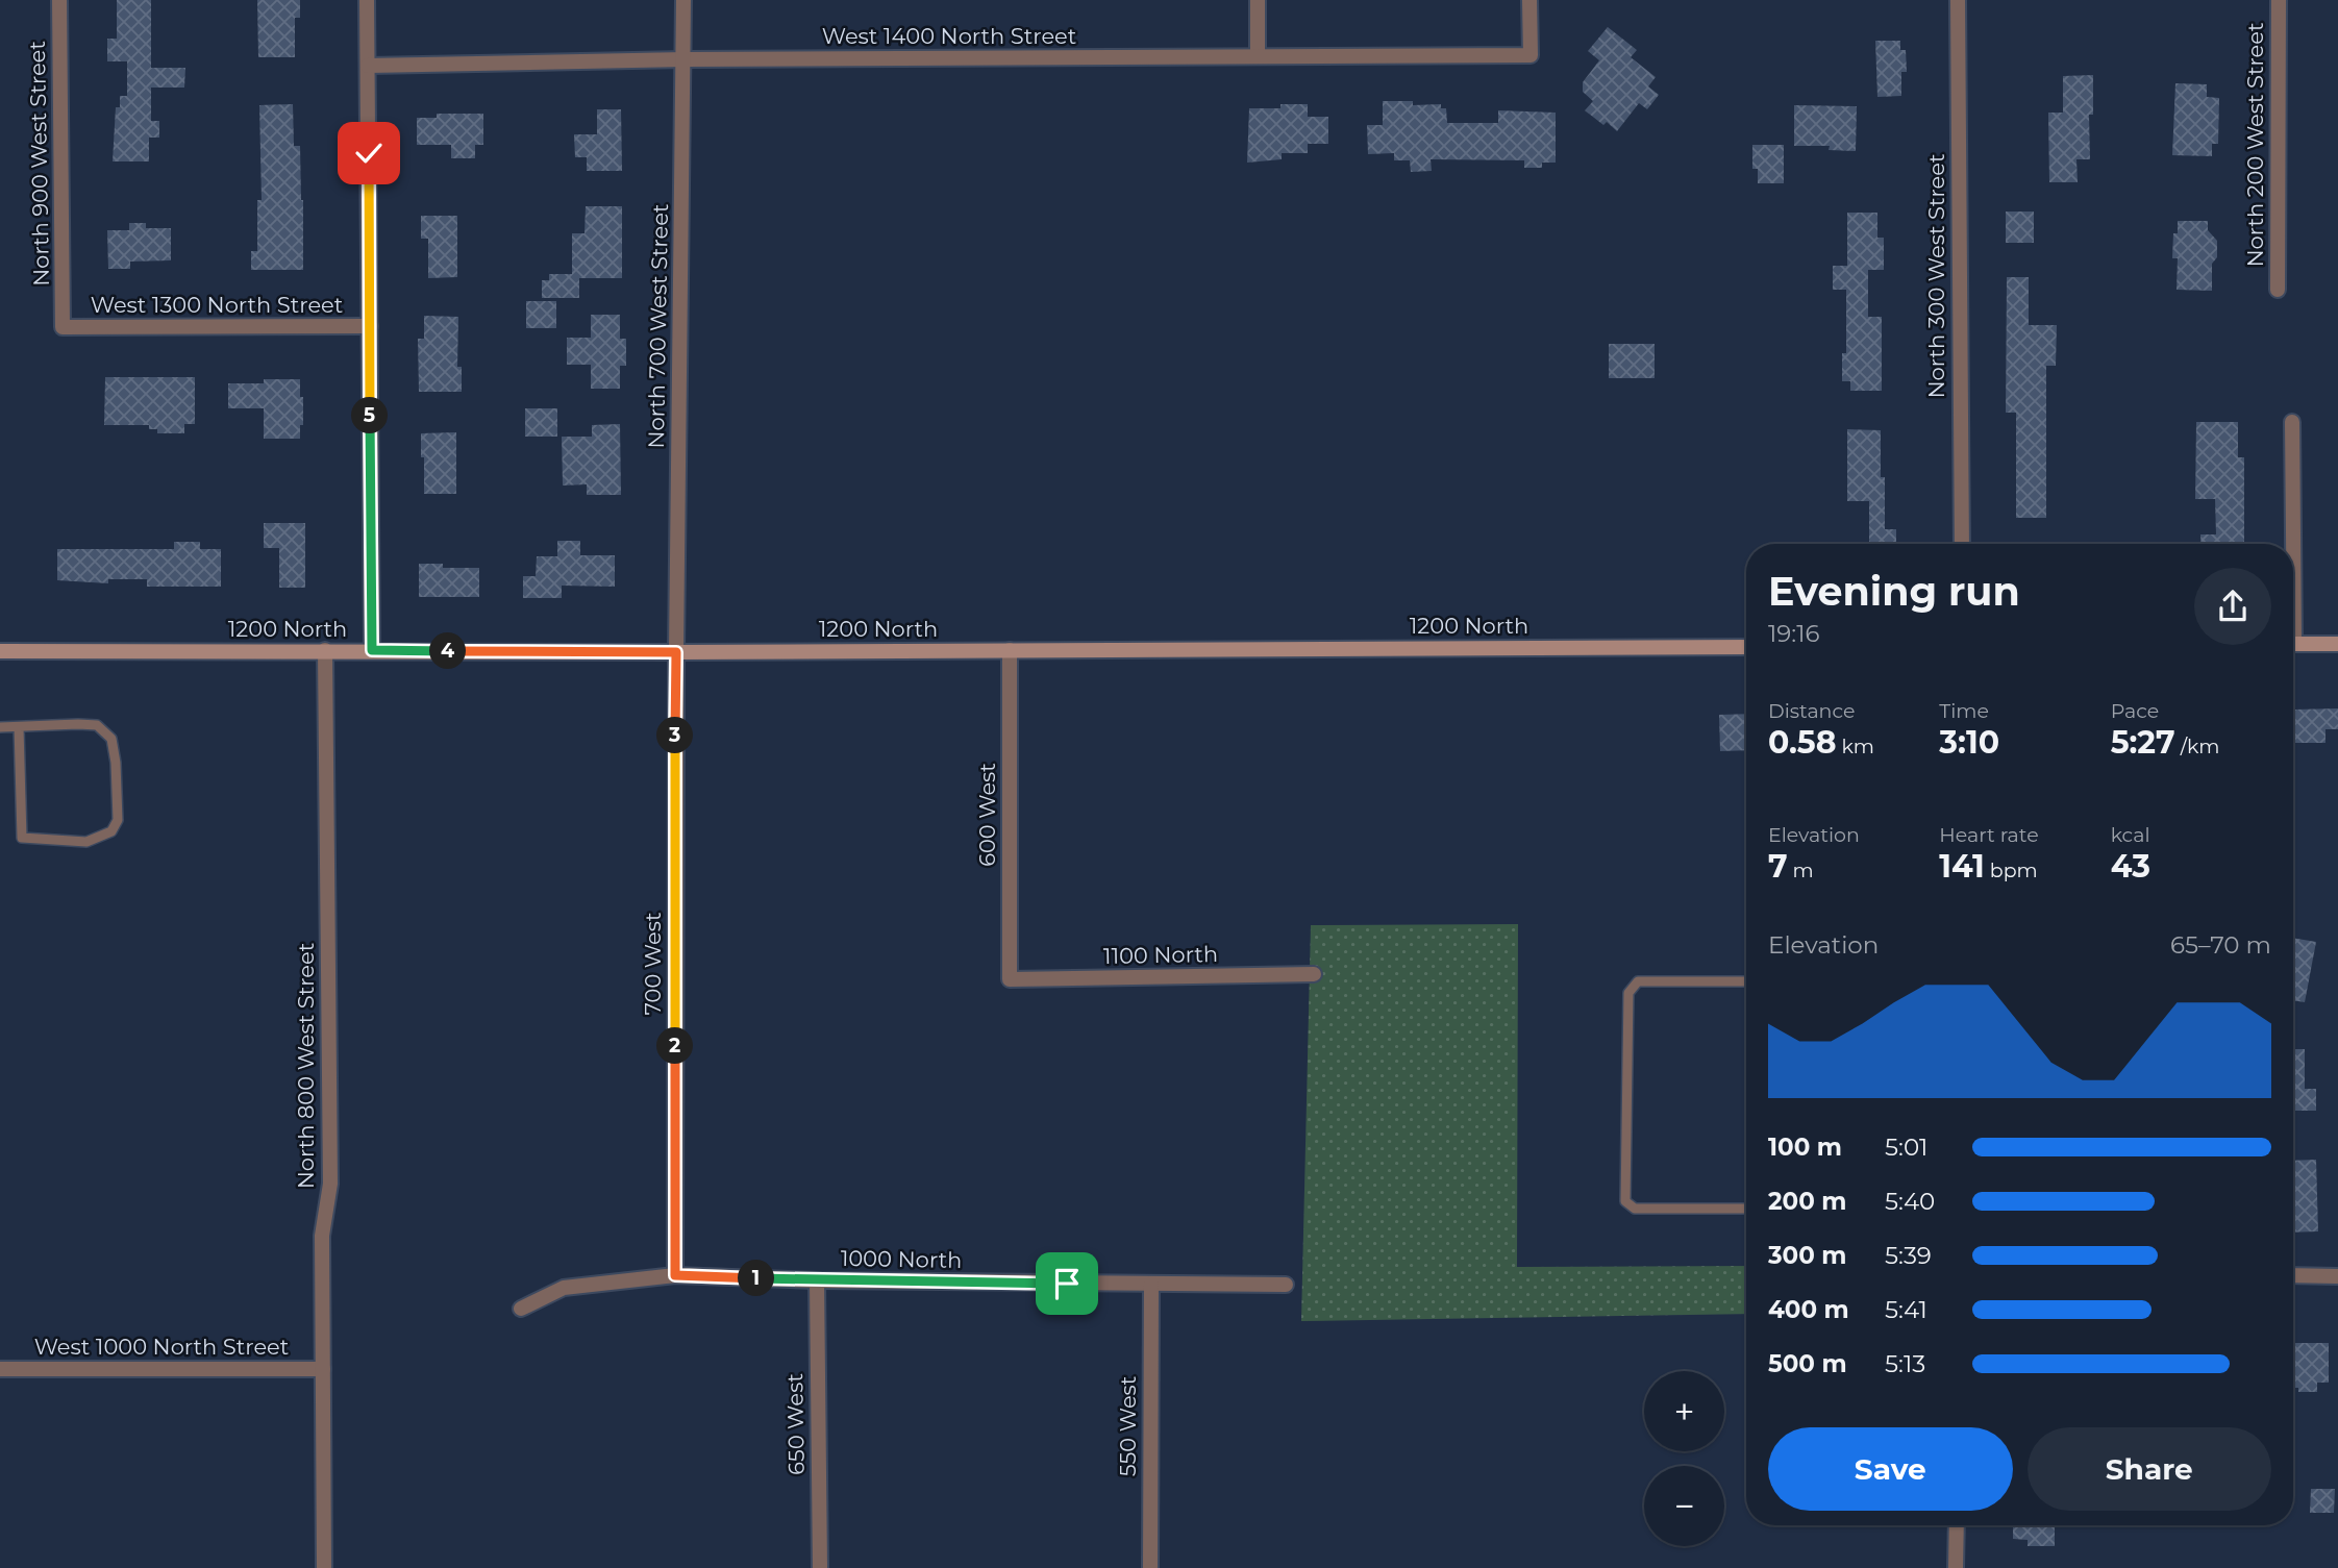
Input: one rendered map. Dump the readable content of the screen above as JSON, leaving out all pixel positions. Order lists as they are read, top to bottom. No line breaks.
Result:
{"streets":{"street":["West 1400 North Street","North 200 West Street","North 900 West Street","North 300 West Street","West 1300 North Street","North 700 West Street","1200 North","600 West","1100 North","700 West","North 800 West Street","1000 North","West 1000 North Street","650 West","550 West"]},"crossings":[["West 1400 North Street","North 700 West Street"],["North 900 West Street","West 1300 North Street"],["North 700 West Street","1200 North"],["North 700 West Street","700 West"],["1200 North","600 West"],["1200 North","700 West"],["1200 North","North 800 West Street"],["600 West","1100 North"],["700 West","1000 North"],["North 800 West Street","West 1000 North Street"],["1000 North","650 West"],["1000 North","550 West"]],"page":{"pins":["5","4","3","2","1"],"heading":["Evening run","19:16"],"stats":[["Distance","0.58 km"],["Time","3:10"],["Pace","5:27 /km"],["Elevation","7 m"],["Heart rate","141 bpm"],["kcal","43"]],"chart":["Elevation","65–70 m"],"list":[{"name":"100 m","note":"5:01"},{"name":"200 m","note":"5:40"},{"name":"300 m","note":"5:39"},{"name":"400 m","note":"5:41"},{"name":"500 m","note":"5:13"}],"map_buttons":["+","−"],"buttons":["Save","Share"]}}
